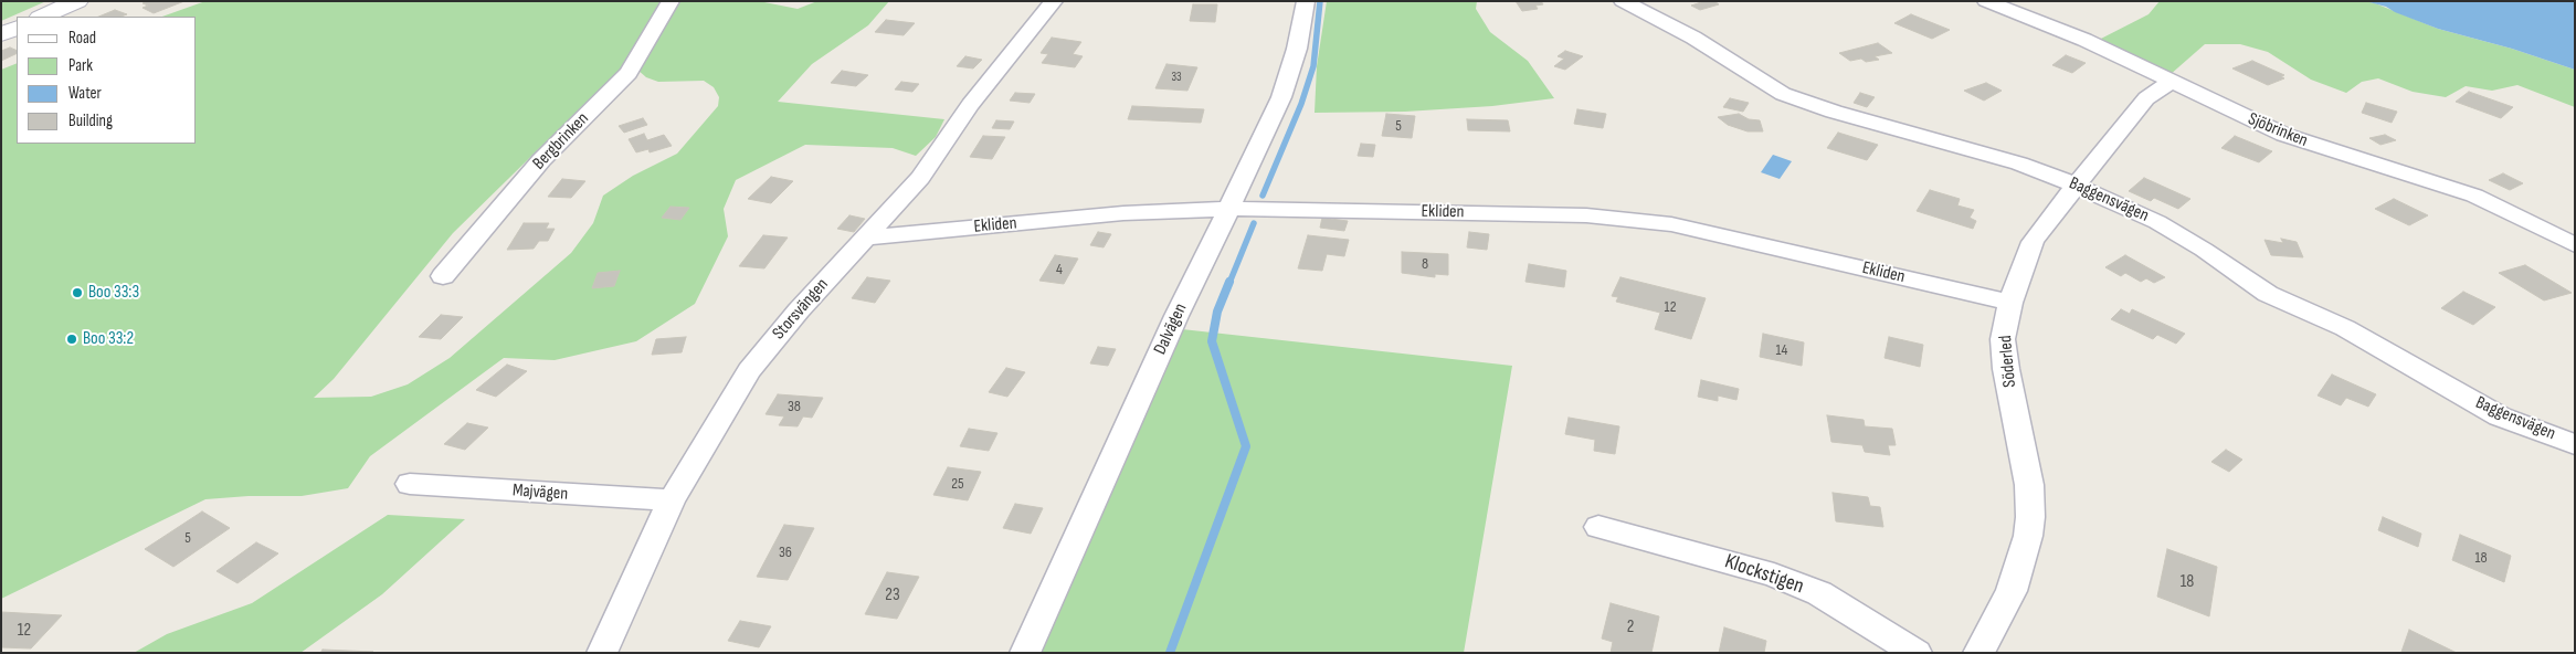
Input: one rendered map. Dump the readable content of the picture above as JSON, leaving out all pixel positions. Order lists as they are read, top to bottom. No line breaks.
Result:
{"streets":{"street":["Sjöbrinken","Bergbrinken","Baggensvägen","Ekliden","Storsvängen","Dalvägen","Söderled","Majvägen","Klockstigen"]},"crossings":[["Sjöbrinken","Söderled"],["Baggensvägen","Söderled"],["Ekliden","Storsvängen"],["Ekliden","Dalvägen"],["Ekliden","Söderled"],["Storsvängen","Majvägen"]],"places":["Boo 33:3","Boo 33:2"],"house_numbers":["33","5","8","4","12","14","38","25","5","36","18","18","23","2","12"],"legend":["Road","Park","Water","Building"]}
